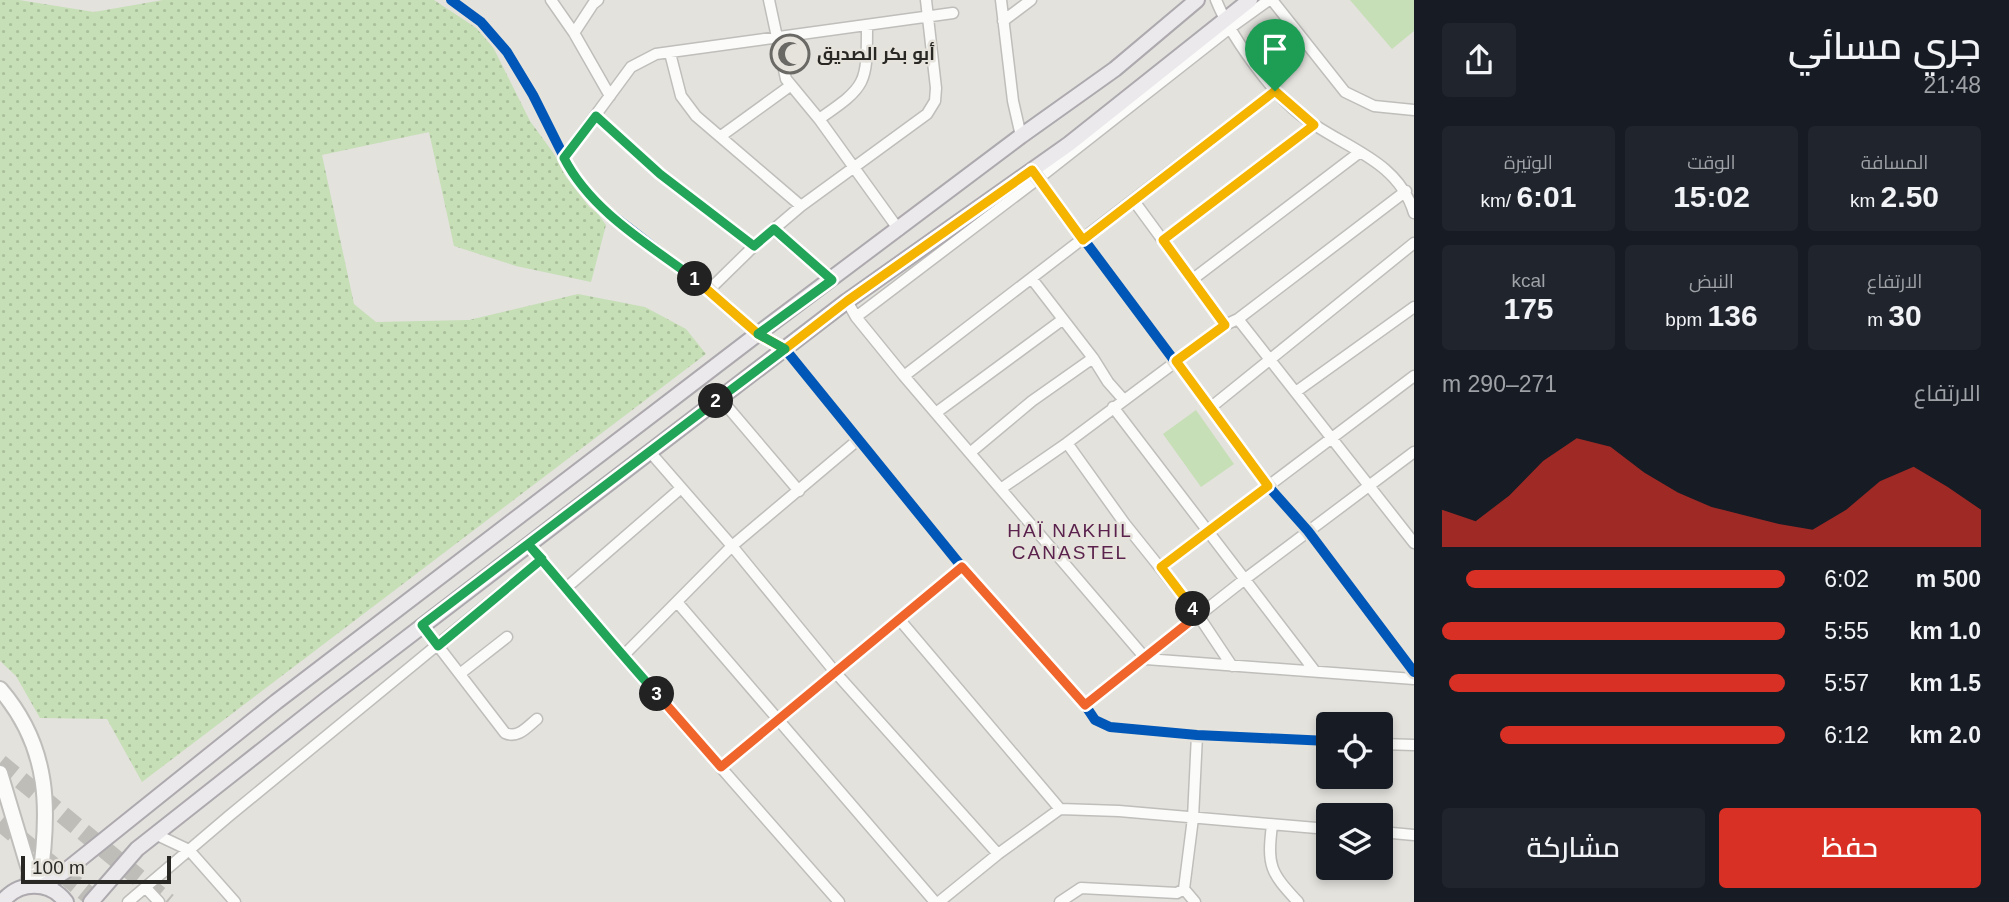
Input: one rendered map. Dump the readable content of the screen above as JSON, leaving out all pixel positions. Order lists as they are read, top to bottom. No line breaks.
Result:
{"districts":["HAÏ NAKHIL CANASTEL"],"places":{"mosque":["أبو بكر الصديق"]},"scale_bar":"100 m","page":{"heading":["جري مسائي","21:48"],"stats":[["المسافة","2.50 km"],["الوقت","15:02"],["الوتيرة","6:01 /km"],["الارتفاع","30 m"],["النبض","136 bpm"],["kcal","175"]],"pins":["1","2","4","3"],"chart":["الارتفاع","271–290 m"],"list":[{"name":"500 m","note":"6:02"},{"name":"1.0 km","note":"5:55"},{"name":"1.5 km","note":"5:57"},{"name":"2.0 km","note":"6:12"}],"buttons":["حفظ","مشاركة"],"scale":"100 m"}}
